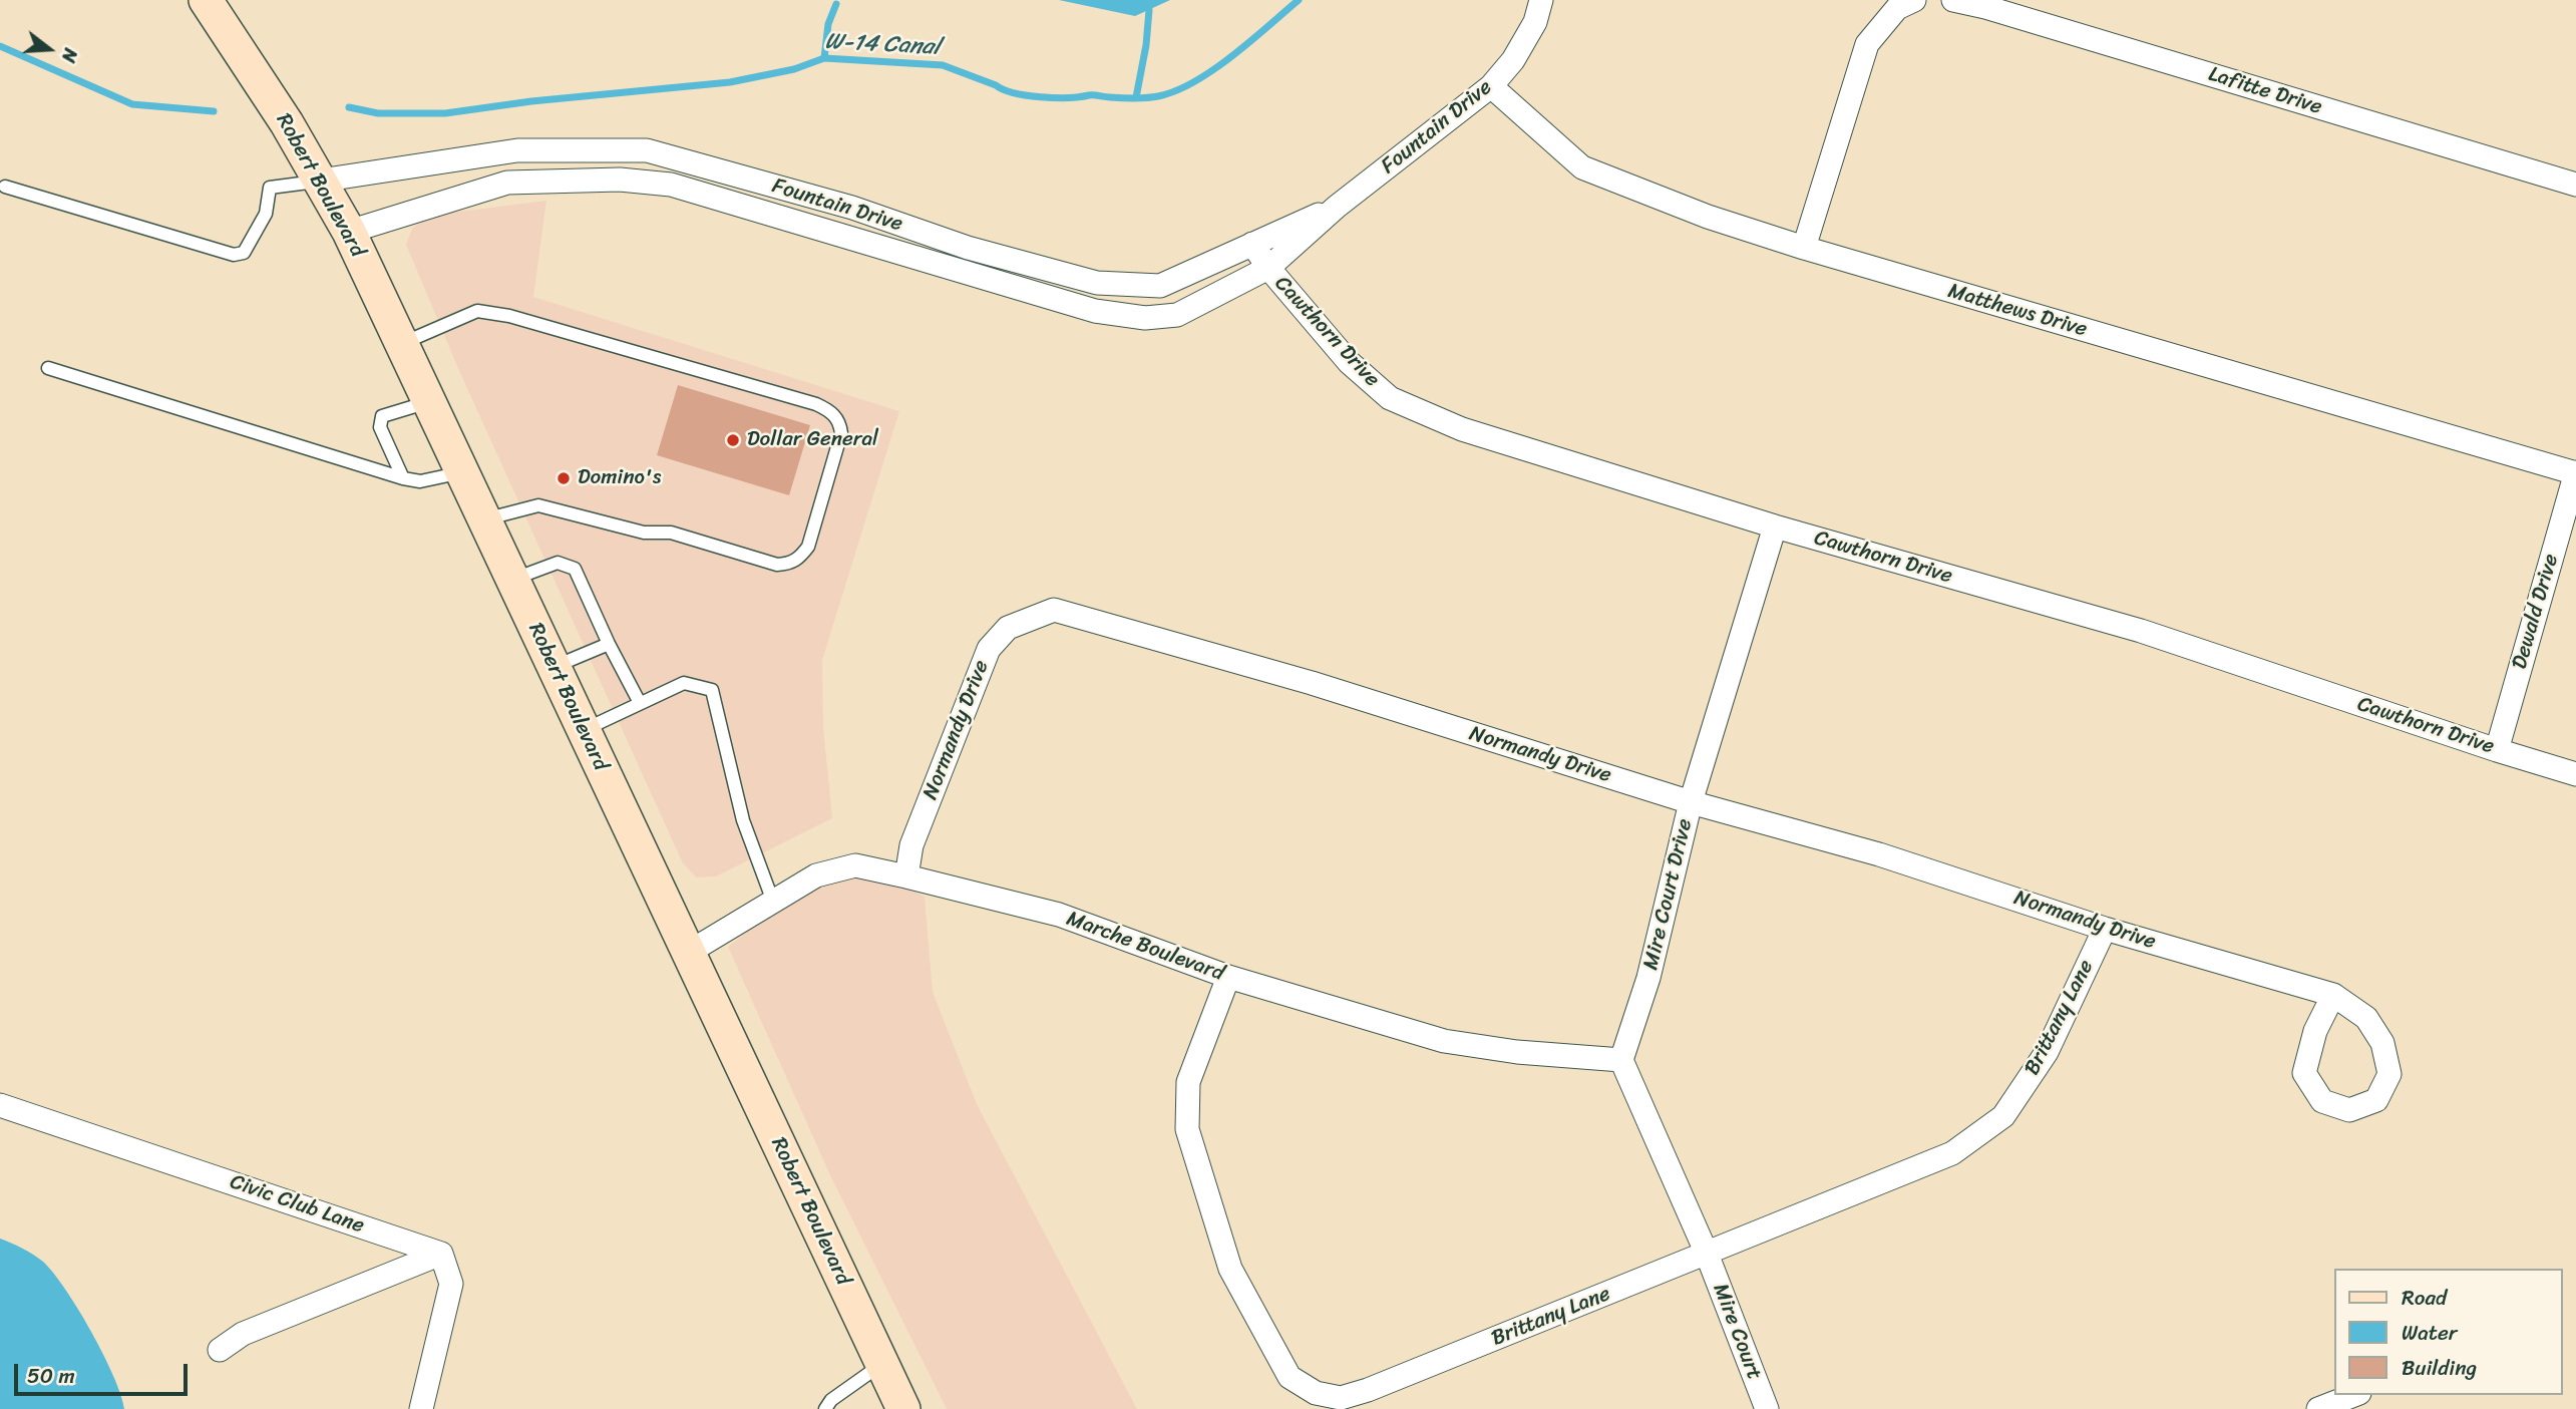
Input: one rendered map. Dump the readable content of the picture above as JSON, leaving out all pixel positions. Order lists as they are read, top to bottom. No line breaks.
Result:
{"streets":{"main road":["Robert Boulevard"],"street":["Lafitte Drive","Fountain Drive","Matthews Drive","Cawthorn Drive","Dewald Drive","Normandy Drive","Mire Court Drive","Marche Boulevard","Brittany Lane","Civic Club Lane","Mire Court"]},"crossings":[["Fountain Drive","Robert Boulevard"],["Fountain Drive","Matthews Drive"],["Fountain Drive","Cawthorn Drive"],["Robert Boulevard","Marche Boulevard"],["Matthews Drive","Dewald Drive"],["Cawthorn Drive","Dewald Drive"],["Cawthorn Drive","Mire Court Drive"],["Normandy Drive","Mire Court Drive"],["Normandy Drive","Marche Boulevard"],["Normandy Drive","Brittany Lane"],["Mire Court Drive","Marche Boulevard"],["Marche Boulevard","Brittany Lane"],["Brittany Lane","Mire Court"]],"water":["W-14 Canal"],"places":["Dollar General","Domino's"],"legend":["Road","Water","Building"],"scale_bar":"50 m","north":"right"}
